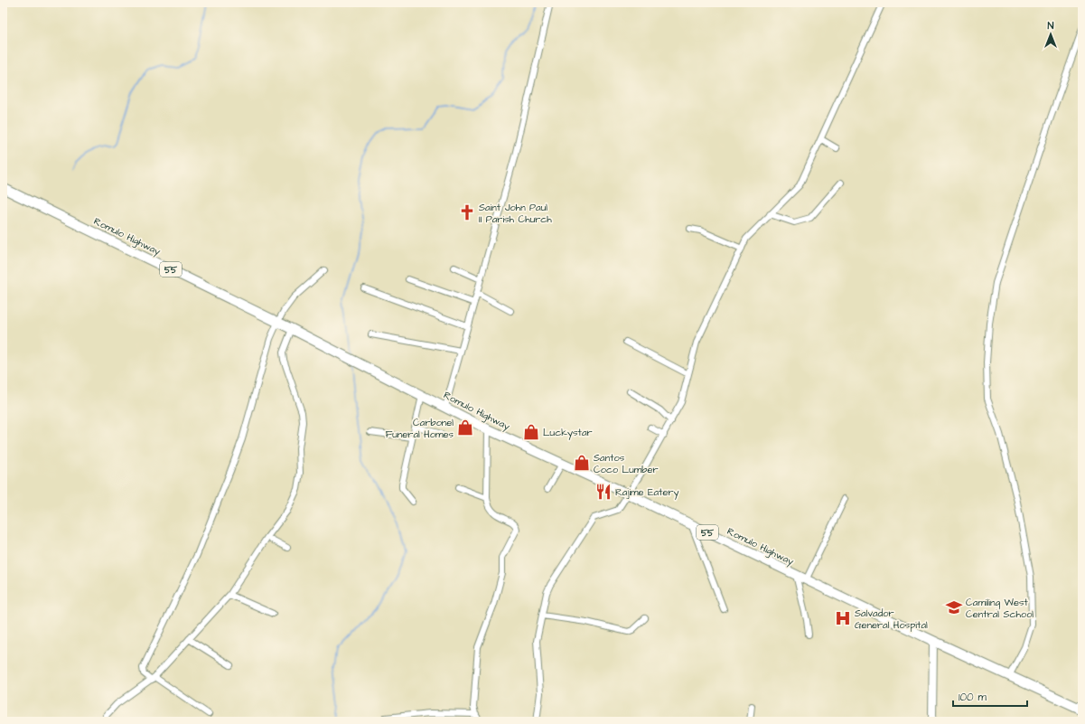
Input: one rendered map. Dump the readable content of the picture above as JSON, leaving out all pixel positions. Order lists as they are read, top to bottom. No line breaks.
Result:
{"streets":{"highway":["Romulo Highway","55"]},"places":{"church":["Saint John Paul II Parish Church"],"shop":["Carbonel Funeral Homes","Luckystar","Santos Coco Lumber"],"restaurant":["Rajime Eatery"],"school or university":["Camiling West Central School"],"hospital":["Salvador General Hospital"]},"scale_bar":"100 m","north":"top"}
